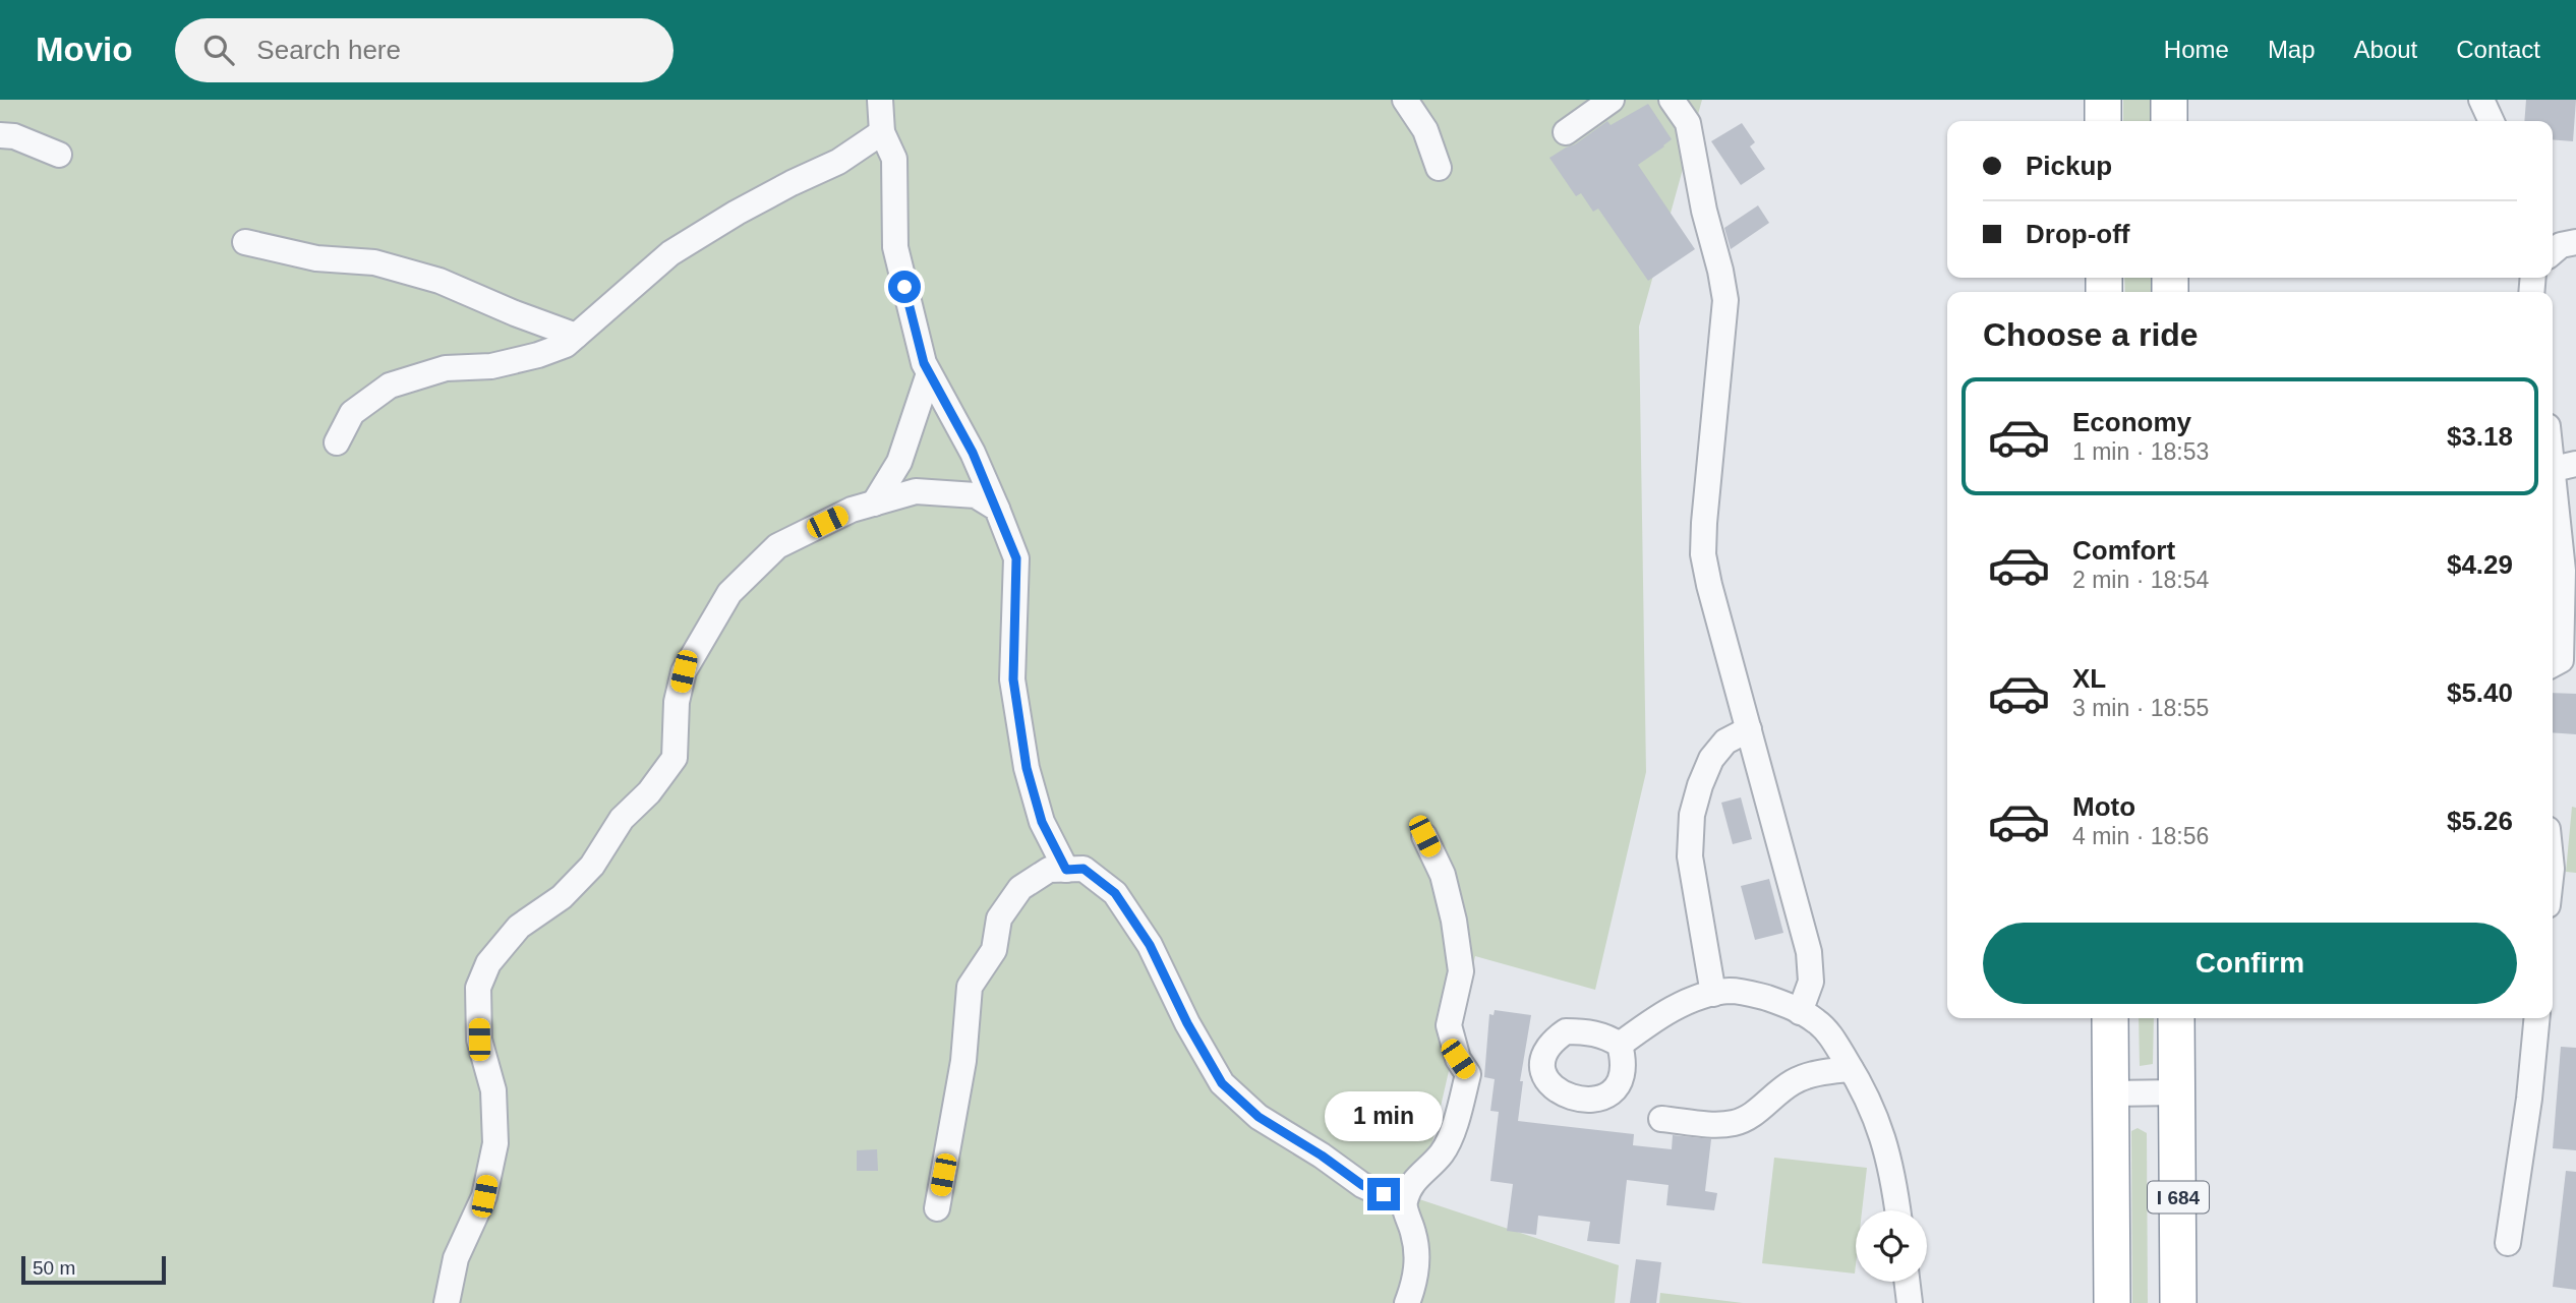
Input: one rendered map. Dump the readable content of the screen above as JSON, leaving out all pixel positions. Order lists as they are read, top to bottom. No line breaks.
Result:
{"streets":{"highway":["I 684"]},"scale_bar":"50 m","page":{"header":"Movio","search":"Search here","nav":["Home","Map","About","Contact"],"banner":["Pickup","Drop-off"],"heading":"Choose a ride","list":[{"name":"Economy","note":"1 min · 18:53","value":"$3.18"},{"name":"Comfort","note":"2 min · 18:54","value":"$4.29"},{"name":"XL","note":"3 min · 18:55","value":"$5.40"},{"name":"Moto","note":"4 min · 18:56","value":"$5.26"}],"buttons":"Confirm","bubble":"1 min","scale":"50 m"}}
